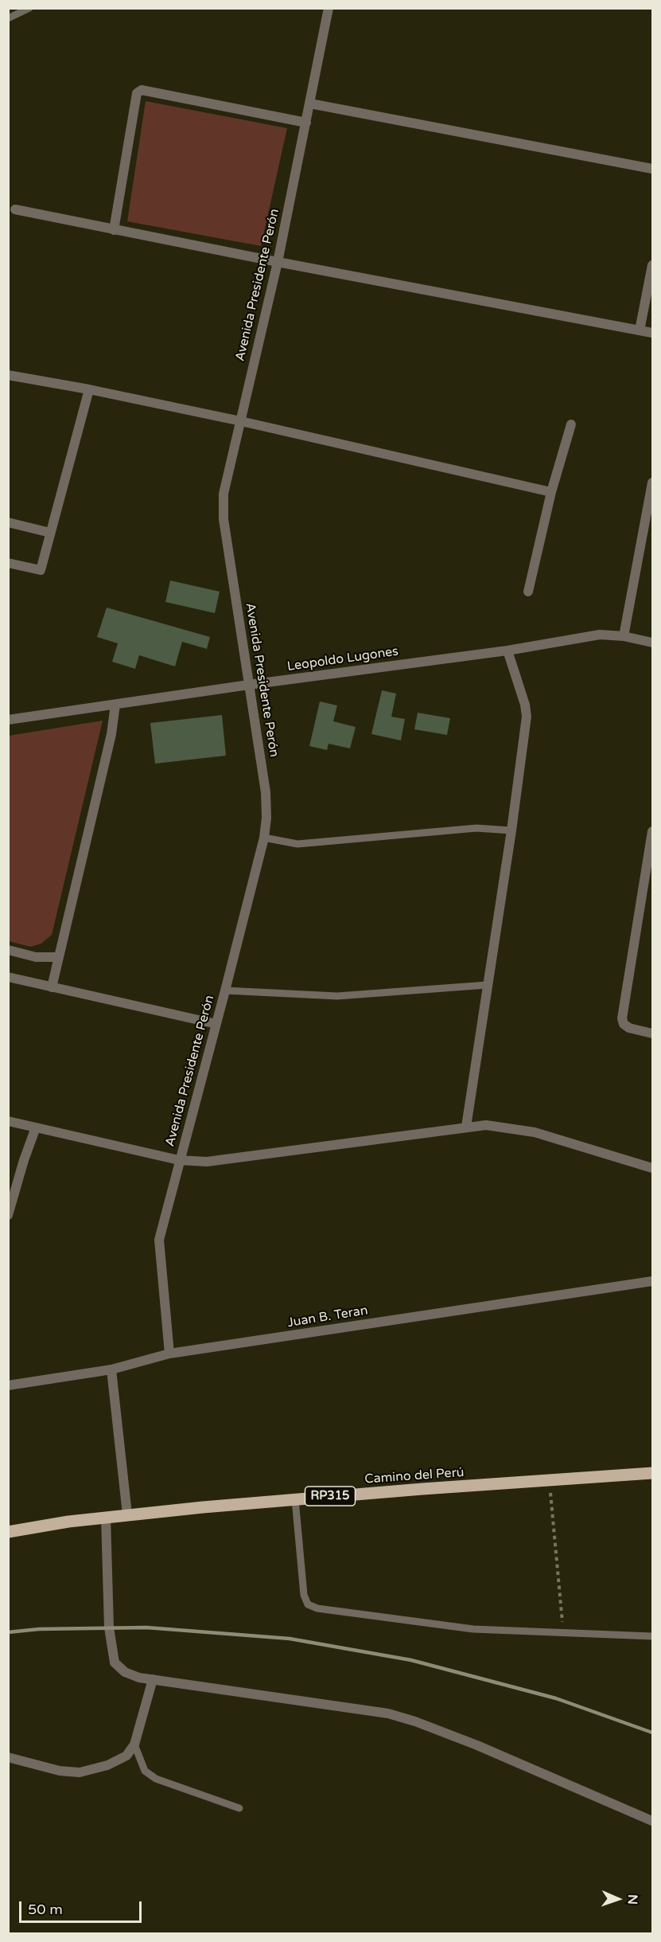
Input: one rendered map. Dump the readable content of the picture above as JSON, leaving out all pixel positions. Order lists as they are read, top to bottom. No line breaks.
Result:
{"streets":{"main road":["Camino del Perú","RP315"],"street":["Avenida Presidente Perón","Leopoldo Lugones","Juan B. Teran"]},"crossings":[["Avenida Presidente Perón","Leopoldo Lugones"],["Avenida Presidente Perón","Juan B. Teran"]],"scale_bar":"50 m","north":"right"}
